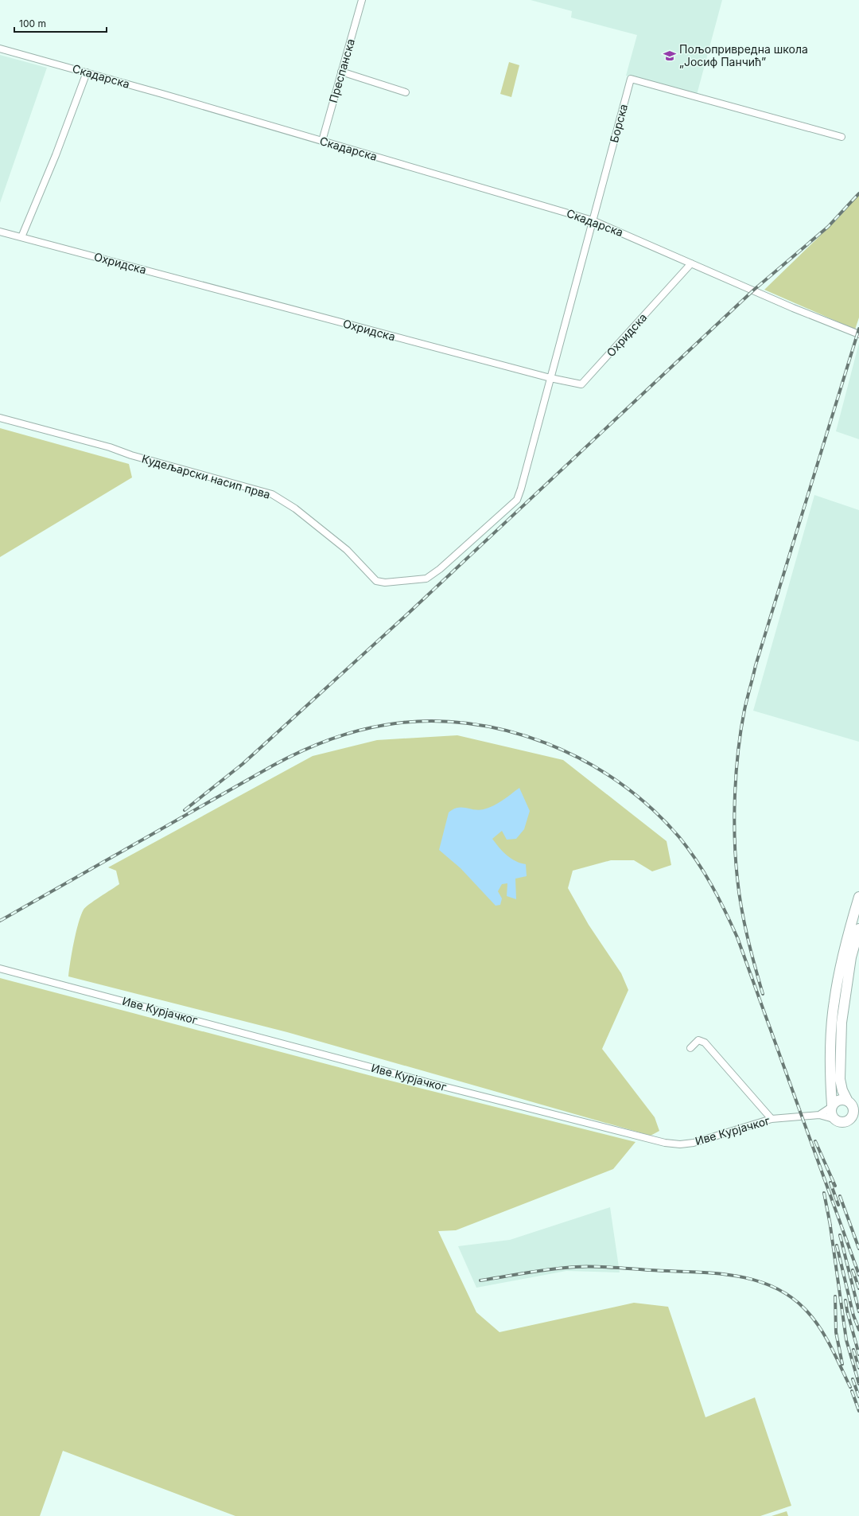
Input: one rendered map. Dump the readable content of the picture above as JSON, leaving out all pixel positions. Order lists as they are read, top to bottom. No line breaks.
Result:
{"streets":{"street":["Преспанска","Скадарска","Борска","Охридска","Кудељарски насип прва","Иве Курјачког"]},"crossings":[["Преспанска","Скадарска"],["Скадарска","Борска"],["Скадарска","Охридска"],["Борска","Охридска"],["Борска","Кудељарски насип прва"],["Охридска","Кудељарски насип прва"]],"places":{"school or university":["Пољопривредна школа „Јосиф Панчић”"]},"scale_bar":"100 m"}
